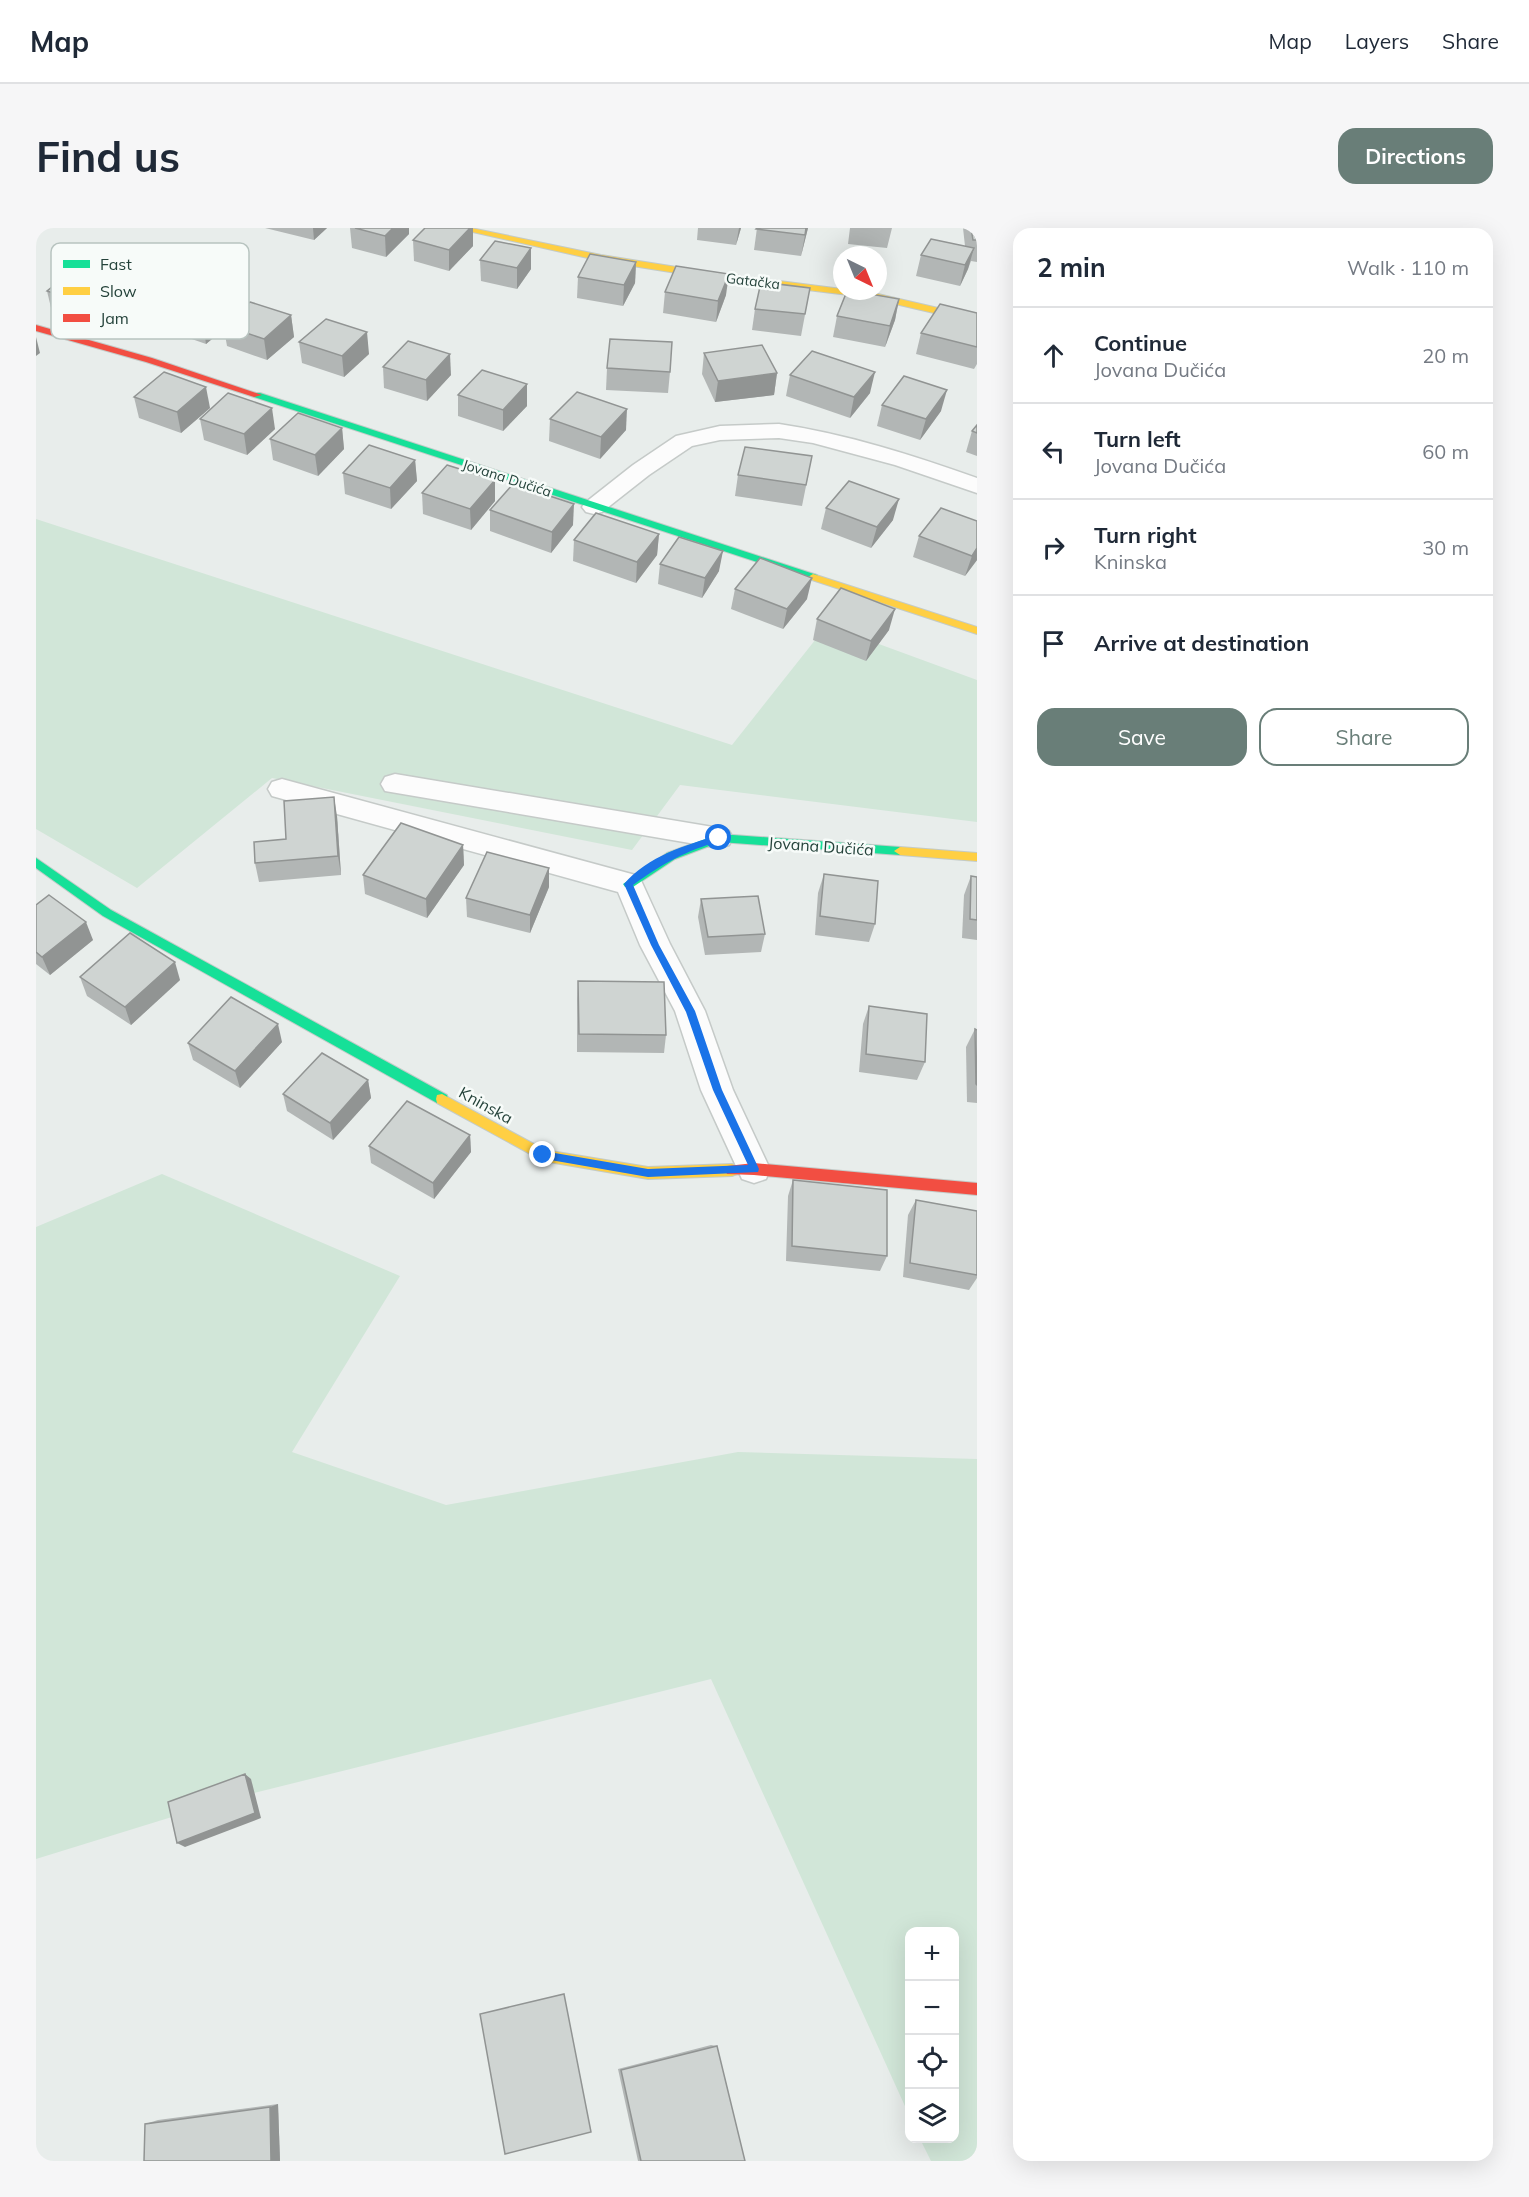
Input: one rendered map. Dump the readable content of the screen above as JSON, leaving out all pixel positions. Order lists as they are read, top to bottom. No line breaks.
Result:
{"streets":{"street":["Gatačka","Jovana Dučića","Kninska"]},"legend":["Fast","Slow","Jam"],"north":"bottom right","page":{"header":"Map","nav":["Map","Layers","Share"],"buttons":["Directions",["Save","Share"]],"title":"Find us","heading":["2 min","Walk · 110 m"],"list":[["Continue","Jovana Dučića","20 m"],["Turn left","Jovana Dučića","60 m"],["Turn right","Kninska","30 m"],"Arrive at destination"],"map_buttons":["+","−"]}}
